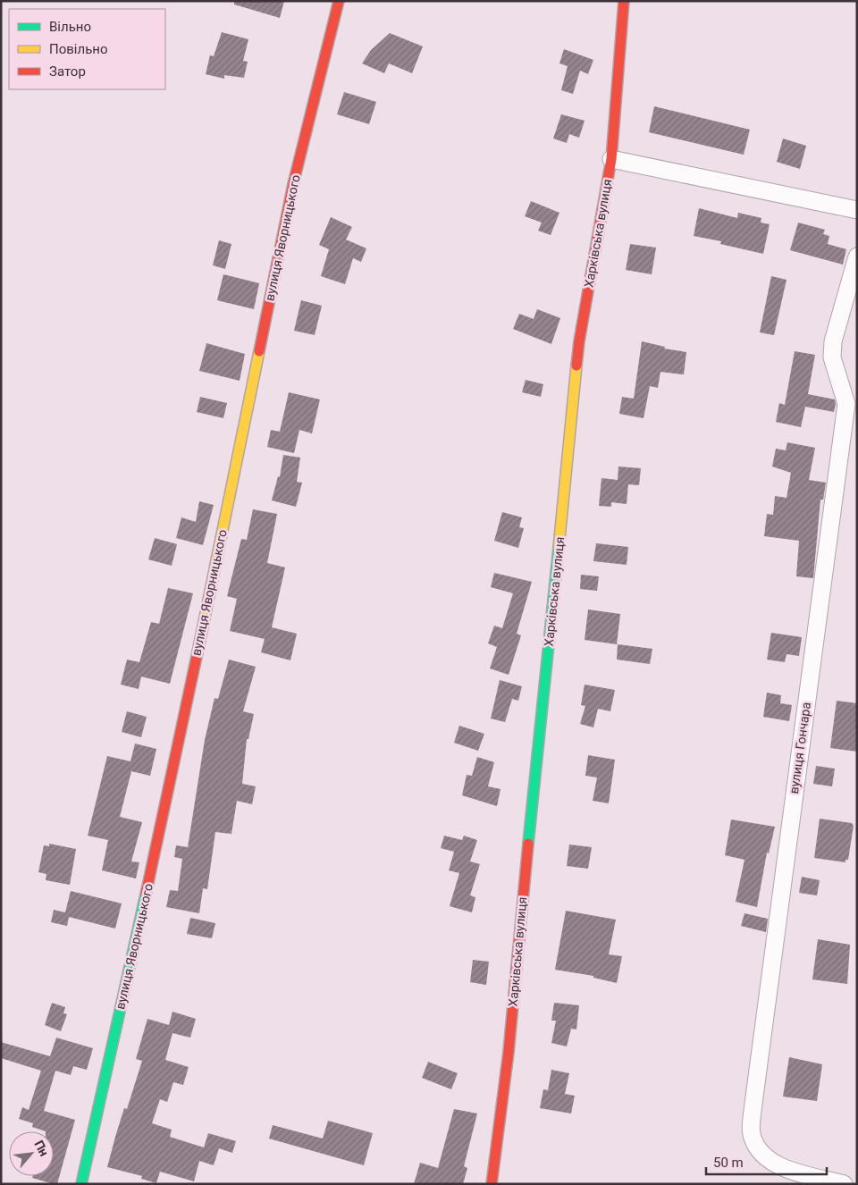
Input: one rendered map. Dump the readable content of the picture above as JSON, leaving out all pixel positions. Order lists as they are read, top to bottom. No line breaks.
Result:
{"streets":{"street":["Харківська вулиця","вулиця Яворницького","вулиця Гончара"]},"legend":["Вільно","Повільно","Затор"],"scale_bar":"50 m","north":"top right"}
